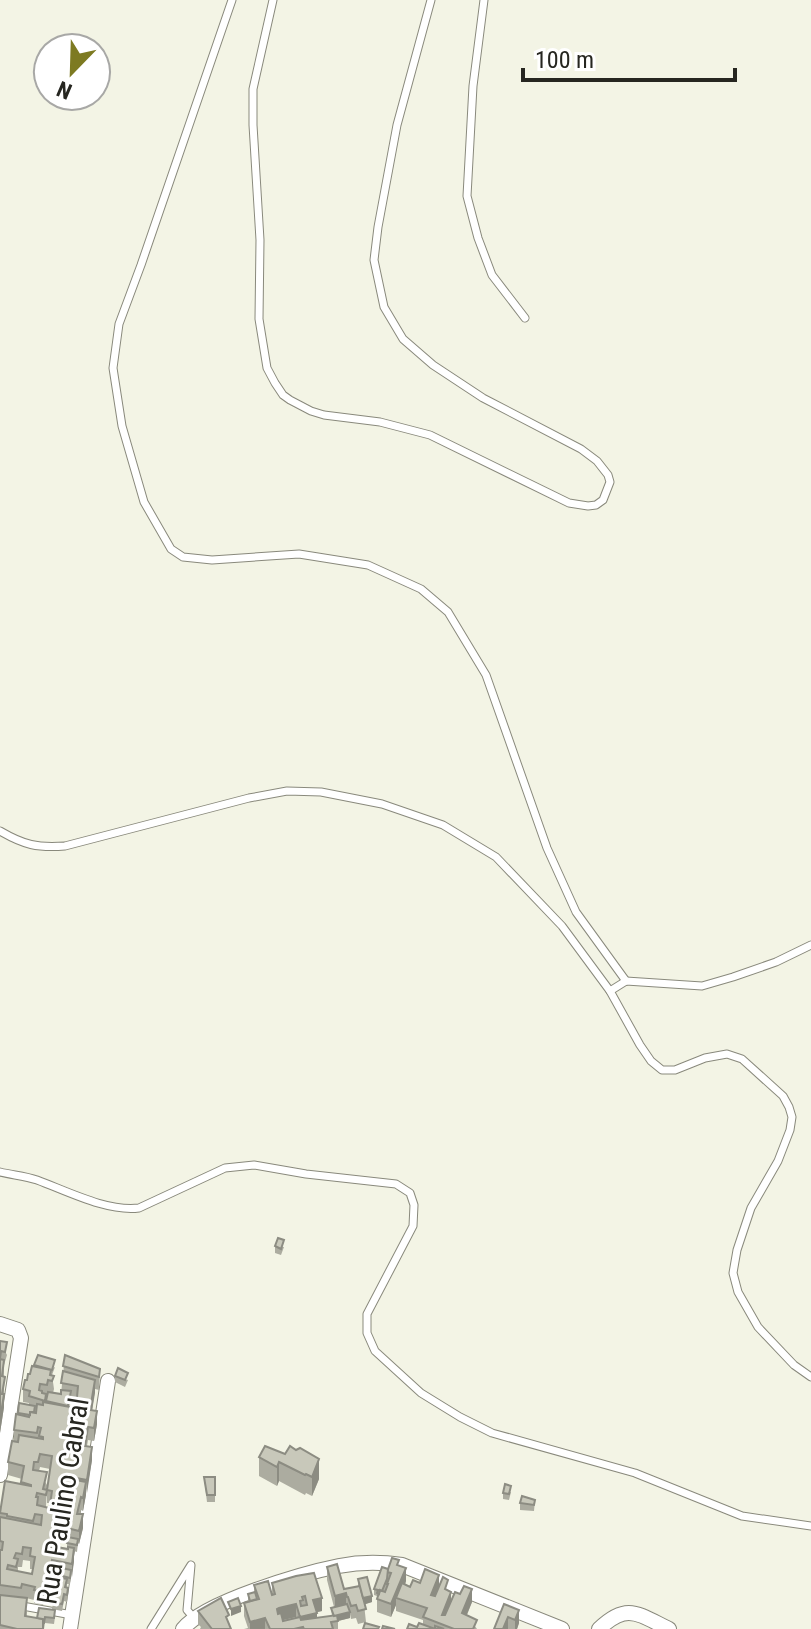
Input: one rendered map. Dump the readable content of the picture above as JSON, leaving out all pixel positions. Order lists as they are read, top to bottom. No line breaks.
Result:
{"streets":{"street":["Rua Paulino Cabral"]},"scale_bar":"100 m","north":"bottom left"}
